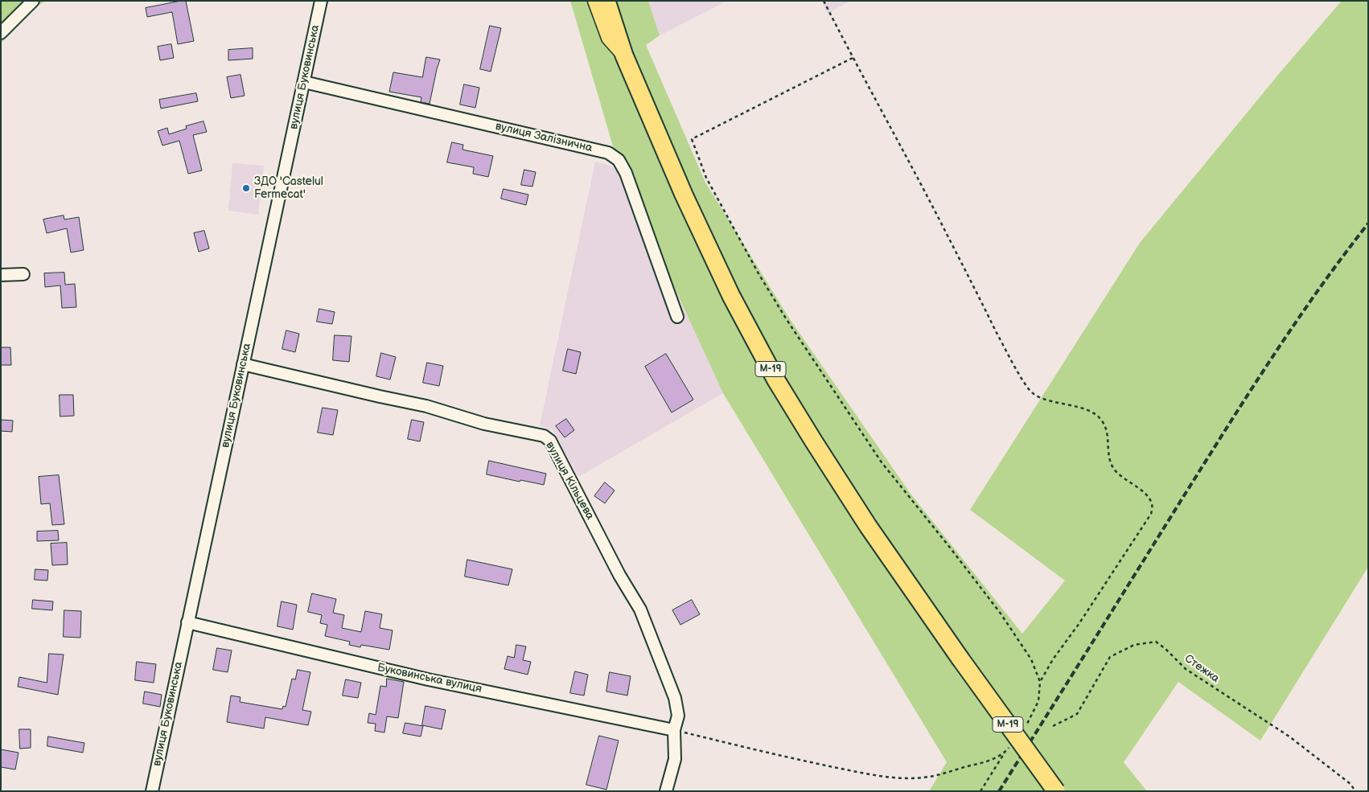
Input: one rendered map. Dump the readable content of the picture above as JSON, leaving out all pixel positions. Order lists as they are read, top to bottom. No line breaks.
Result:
{"streets":{"highway":["М-19"],"street":["вулиця Буковинська","вулиця Залізнична","вулиця Кільцева","Буковинська вулиця"],"path":["Стежка"]},"crossings":[["вулиця Буковинська","вулиця Залізнична"],["вулиця Буковинська","вулиця Кільцева"],["вулиця Буковинська","Буковинська вулиця"],["вулиця Кільцева","Буковинська вулиця"]],"places":["ЗДО 'Castelul Fermecat'"]}
